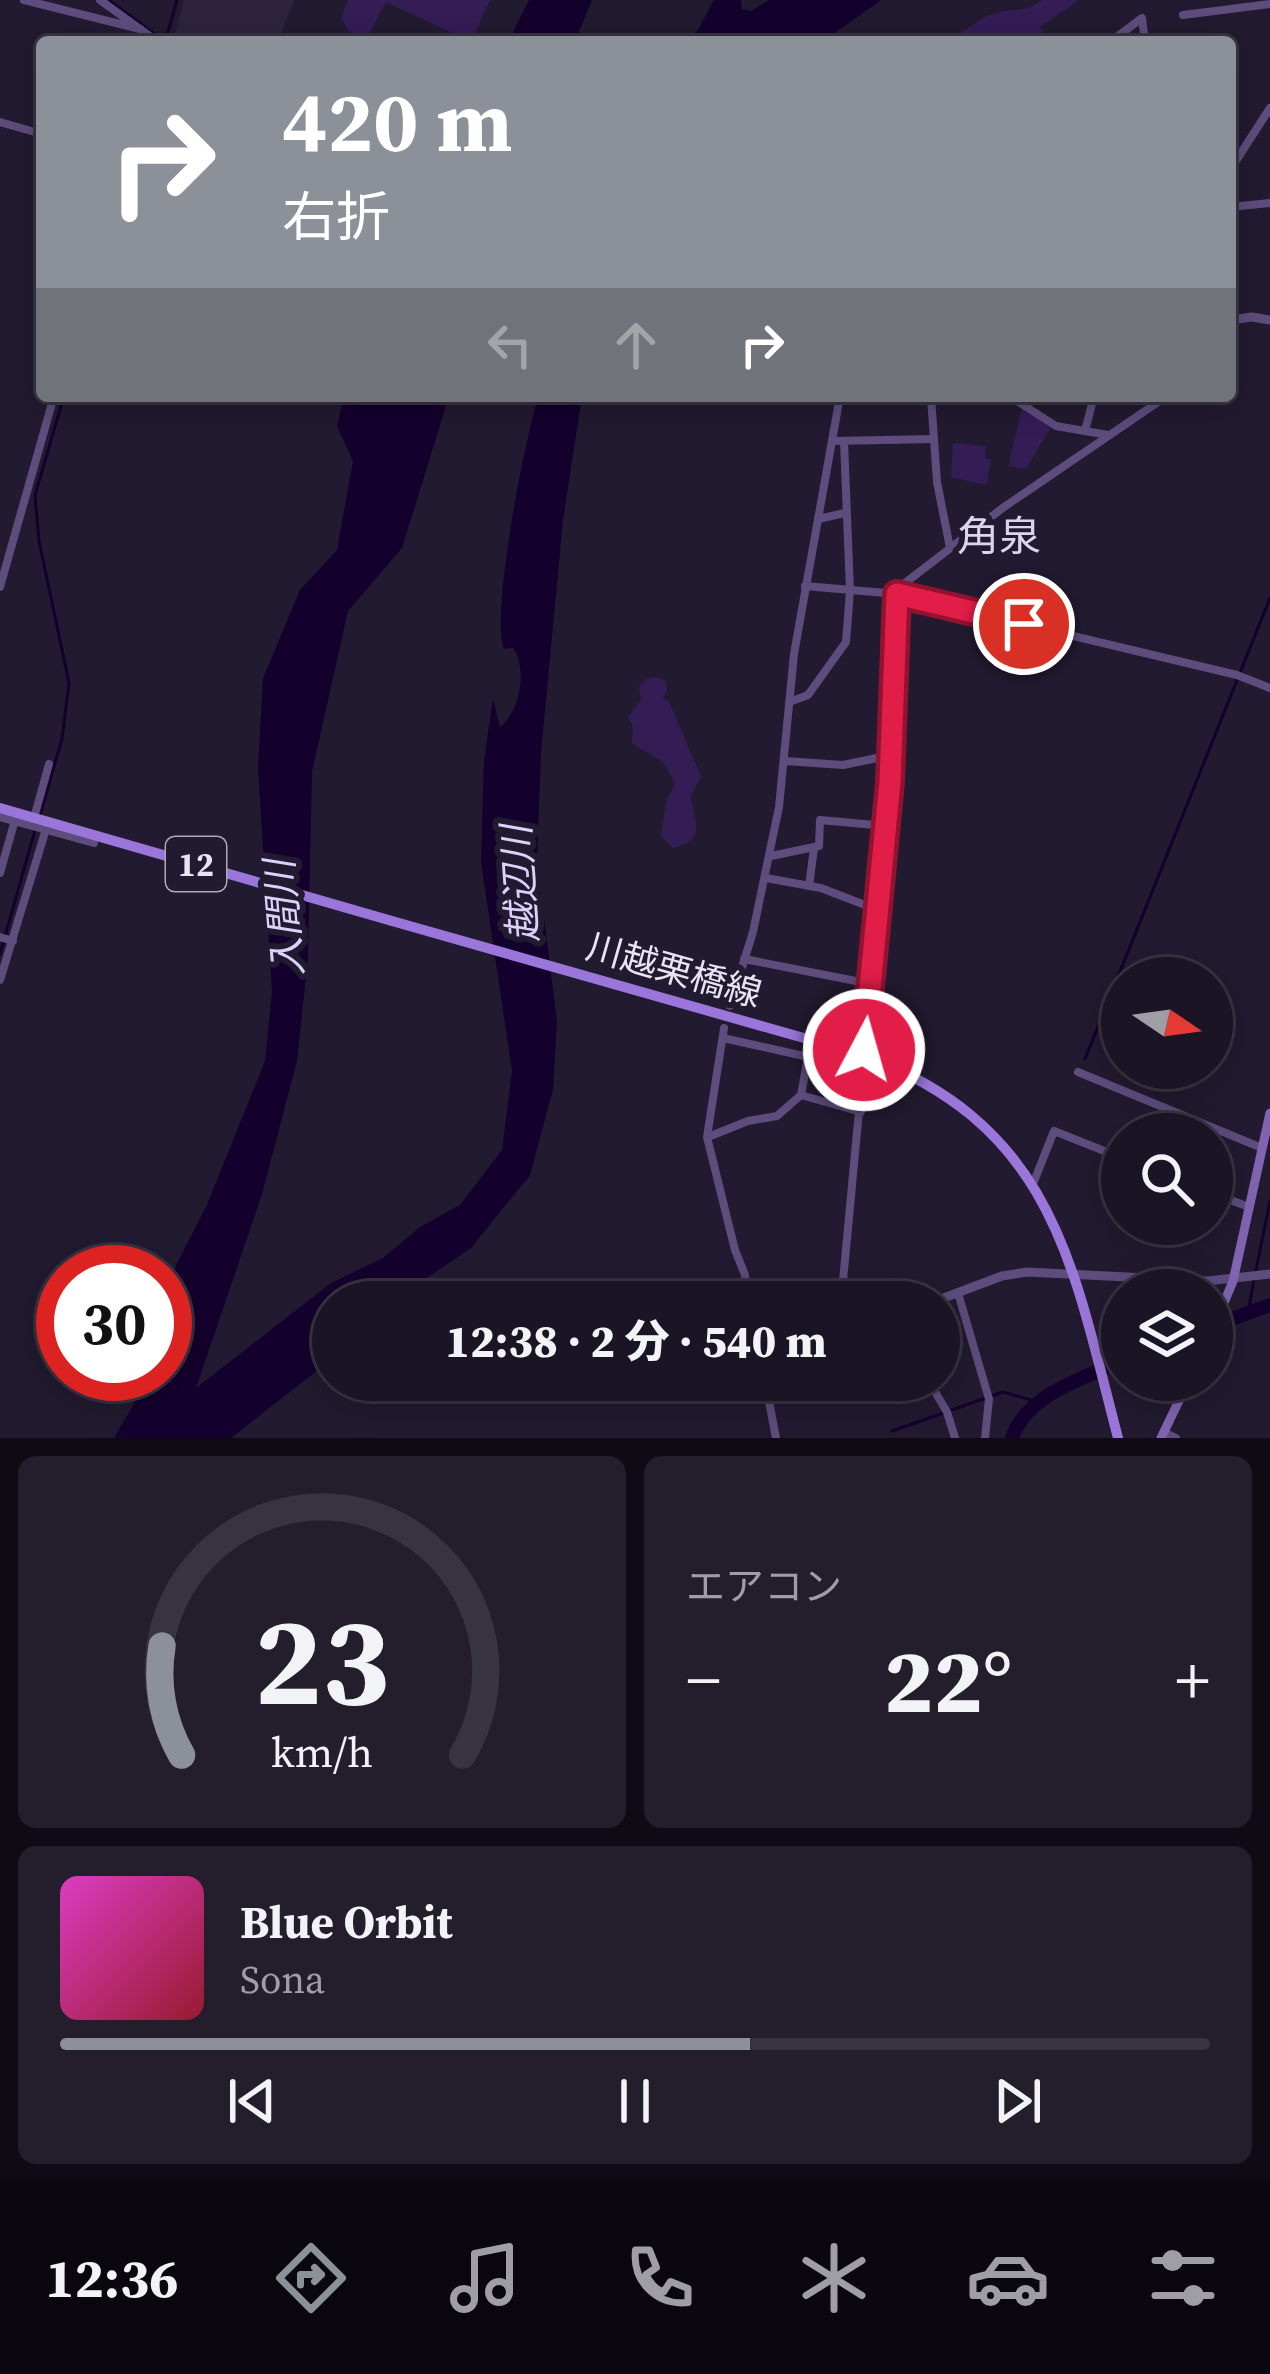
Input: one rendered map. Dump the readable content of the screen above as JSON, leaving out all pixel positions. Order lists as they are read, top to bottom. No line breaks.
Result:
{"streets":{"main road":["12","川越栗橋線"]},"districts":["角泉"],"water":["越辺川","入間川"],"north":"right","page":{"turn":["420 m","右折"],"limit":"30","trip":"12:38 · 2 分 · 540 m","tile":"エアコン","heat":["−","22°","+"],"song":["Blue Orbit","Sona"],"tabs":"12:36","gauge":["23","km/h"]}}
